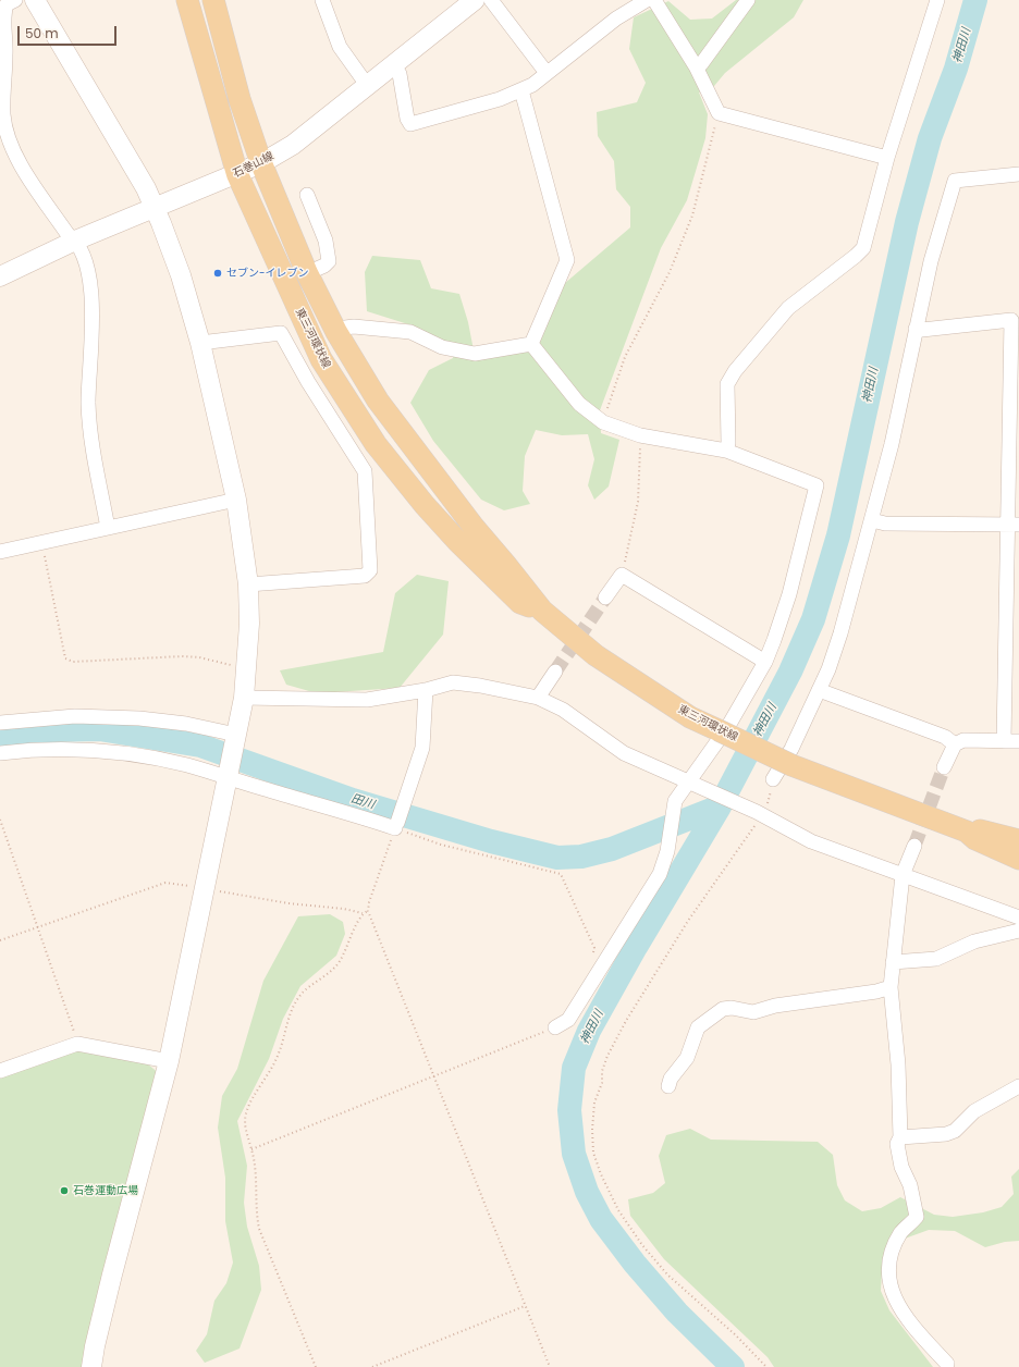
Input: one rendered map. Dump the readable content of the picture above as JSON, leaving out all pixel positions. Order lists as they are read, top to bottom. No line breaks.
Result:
{"streets":{"main road":["東三河環状線"],"street":["石巻山線"]},"crossings":[["石巻山線","東三河環状線"]],"water":["神田川","田川"],"places":["セブン-イレブン","石巻運動広場"],"scale_bar":"50 m"}
